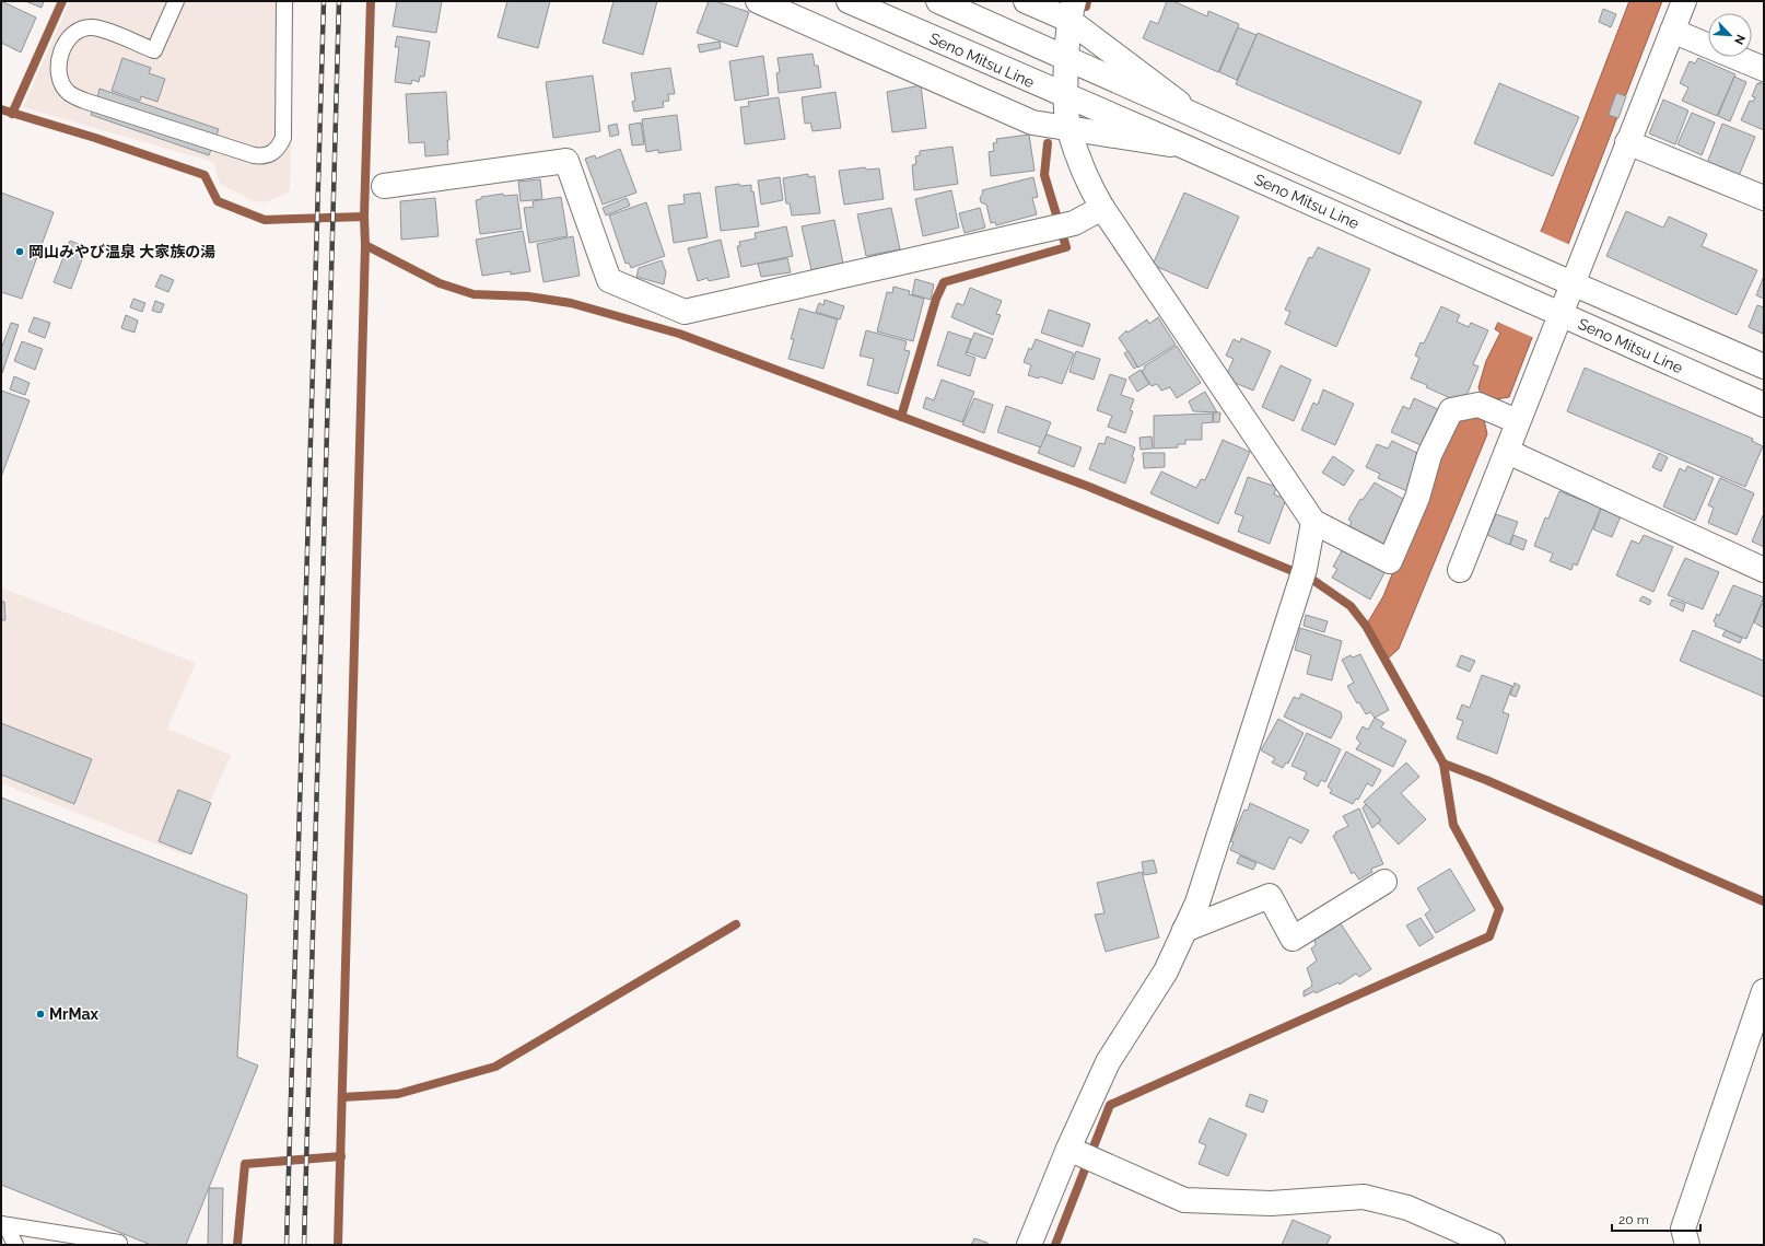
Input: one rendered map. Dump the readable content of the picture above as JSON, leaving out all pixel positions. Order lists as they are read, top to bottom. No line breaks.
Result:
{"streets":{"street":["Seno Mitsu Line"]},"places":["岡山みやび温泉 大家族の湯","MrMax"],"scale_bar":"20 m","north":"bottom right"}
